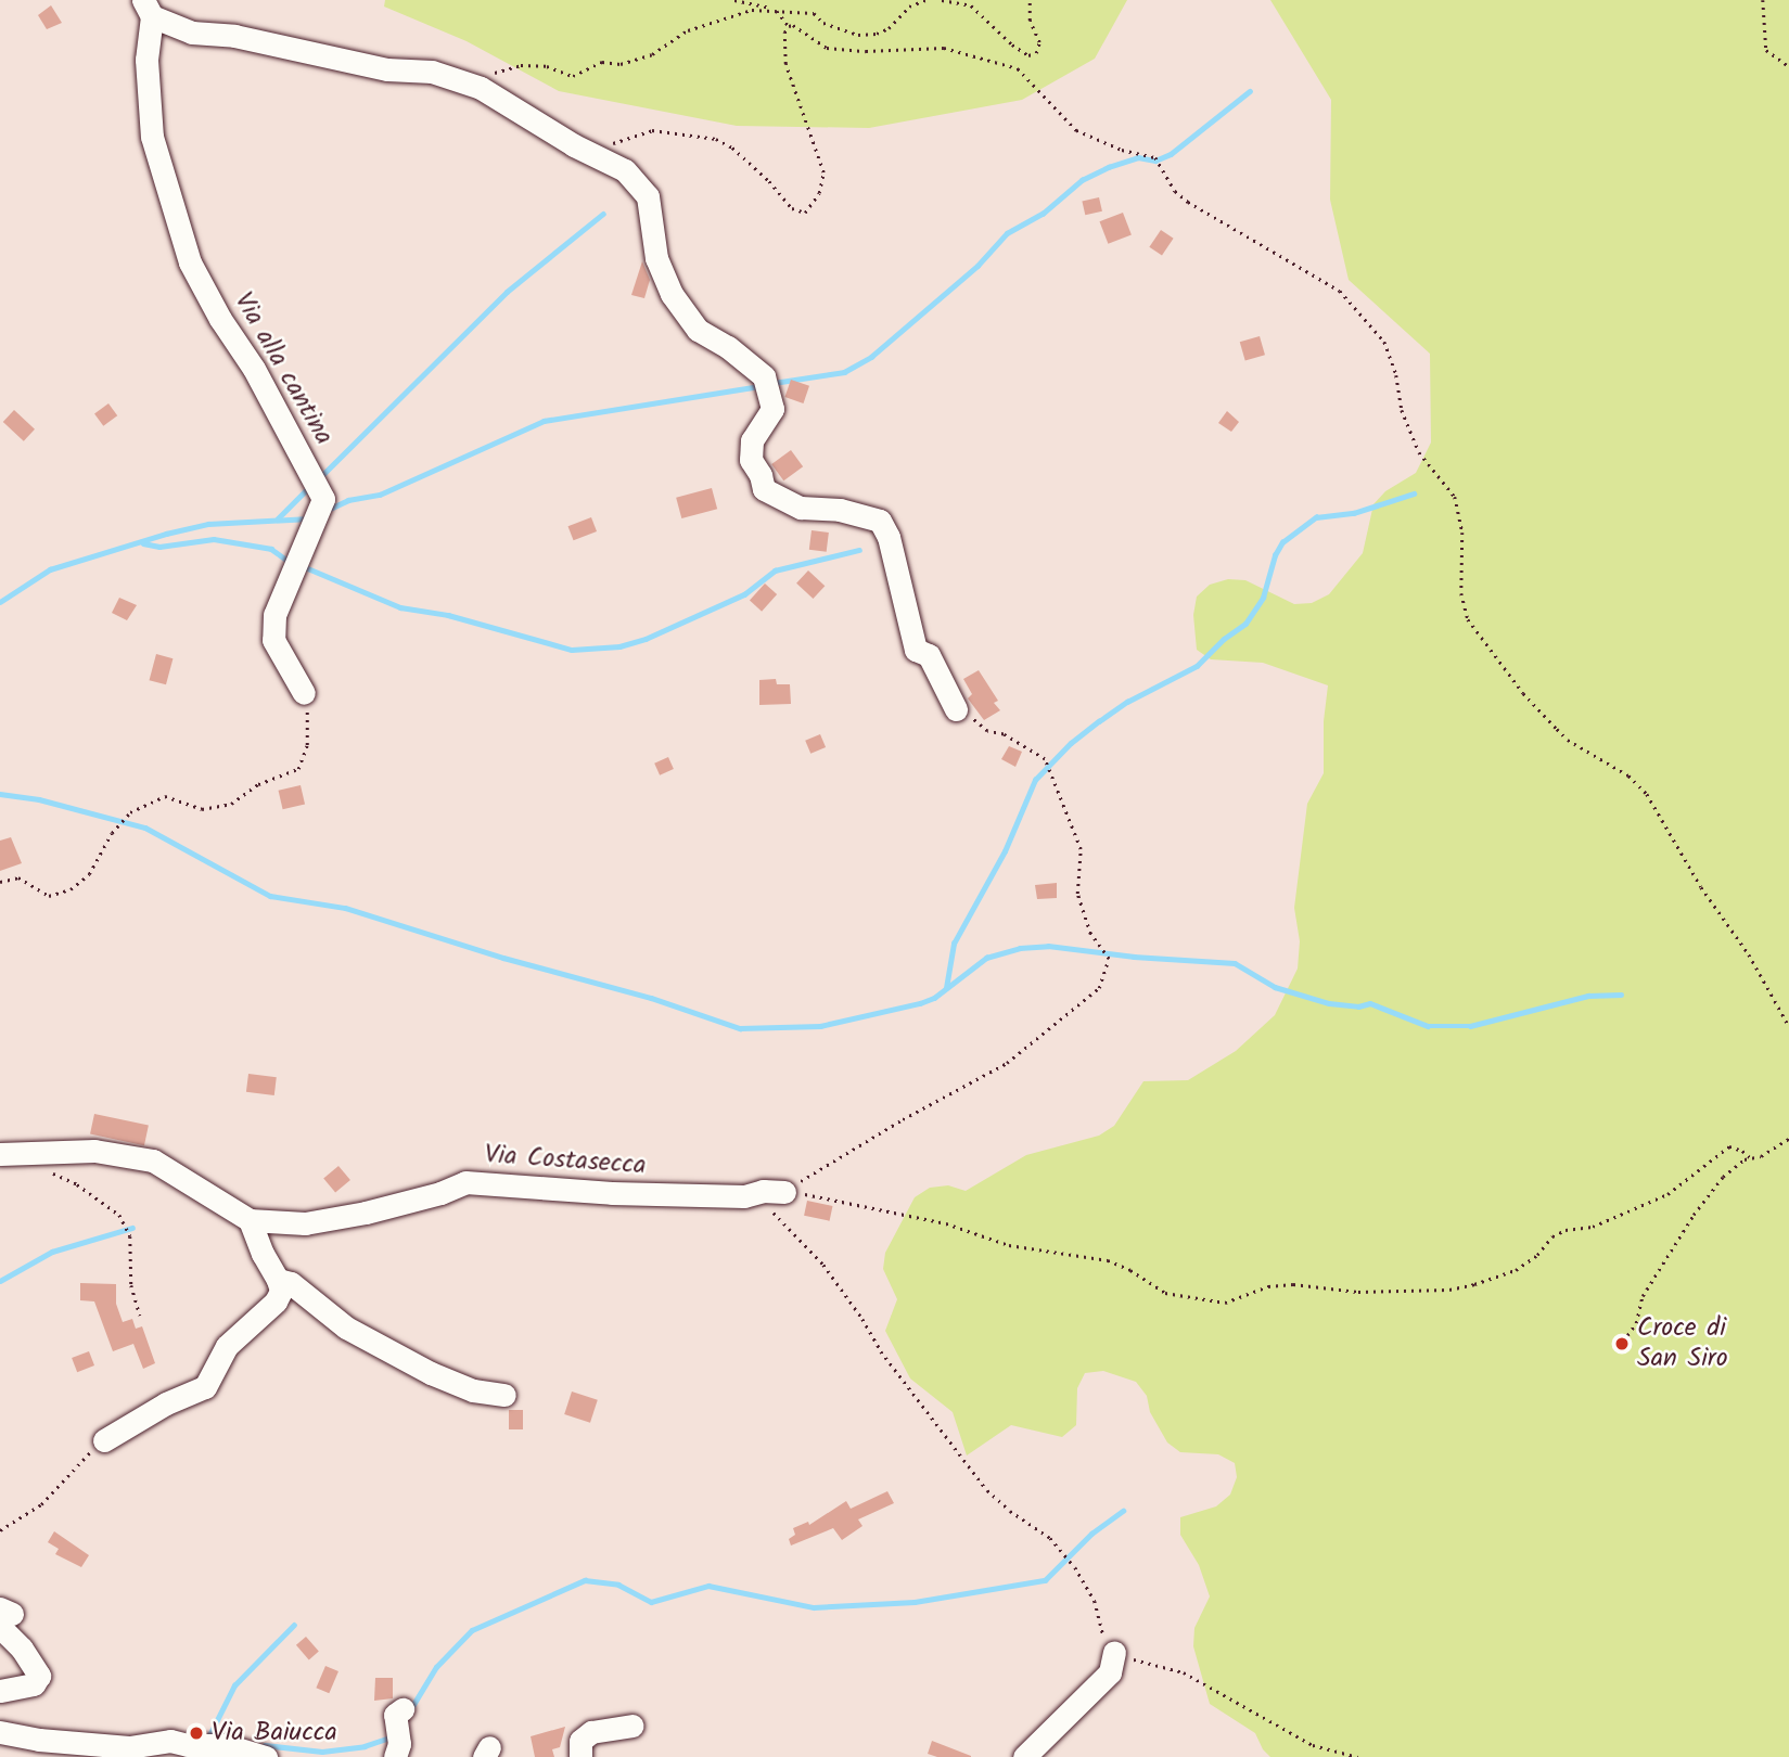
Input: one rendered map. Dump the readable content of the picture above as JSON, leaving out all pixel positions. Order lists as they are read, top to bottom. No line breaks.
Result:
{"streets":{"street":["Via alla cantina","Via Costasecca"]},"places":["Croce di San Siro","Via Baiucca"]}
